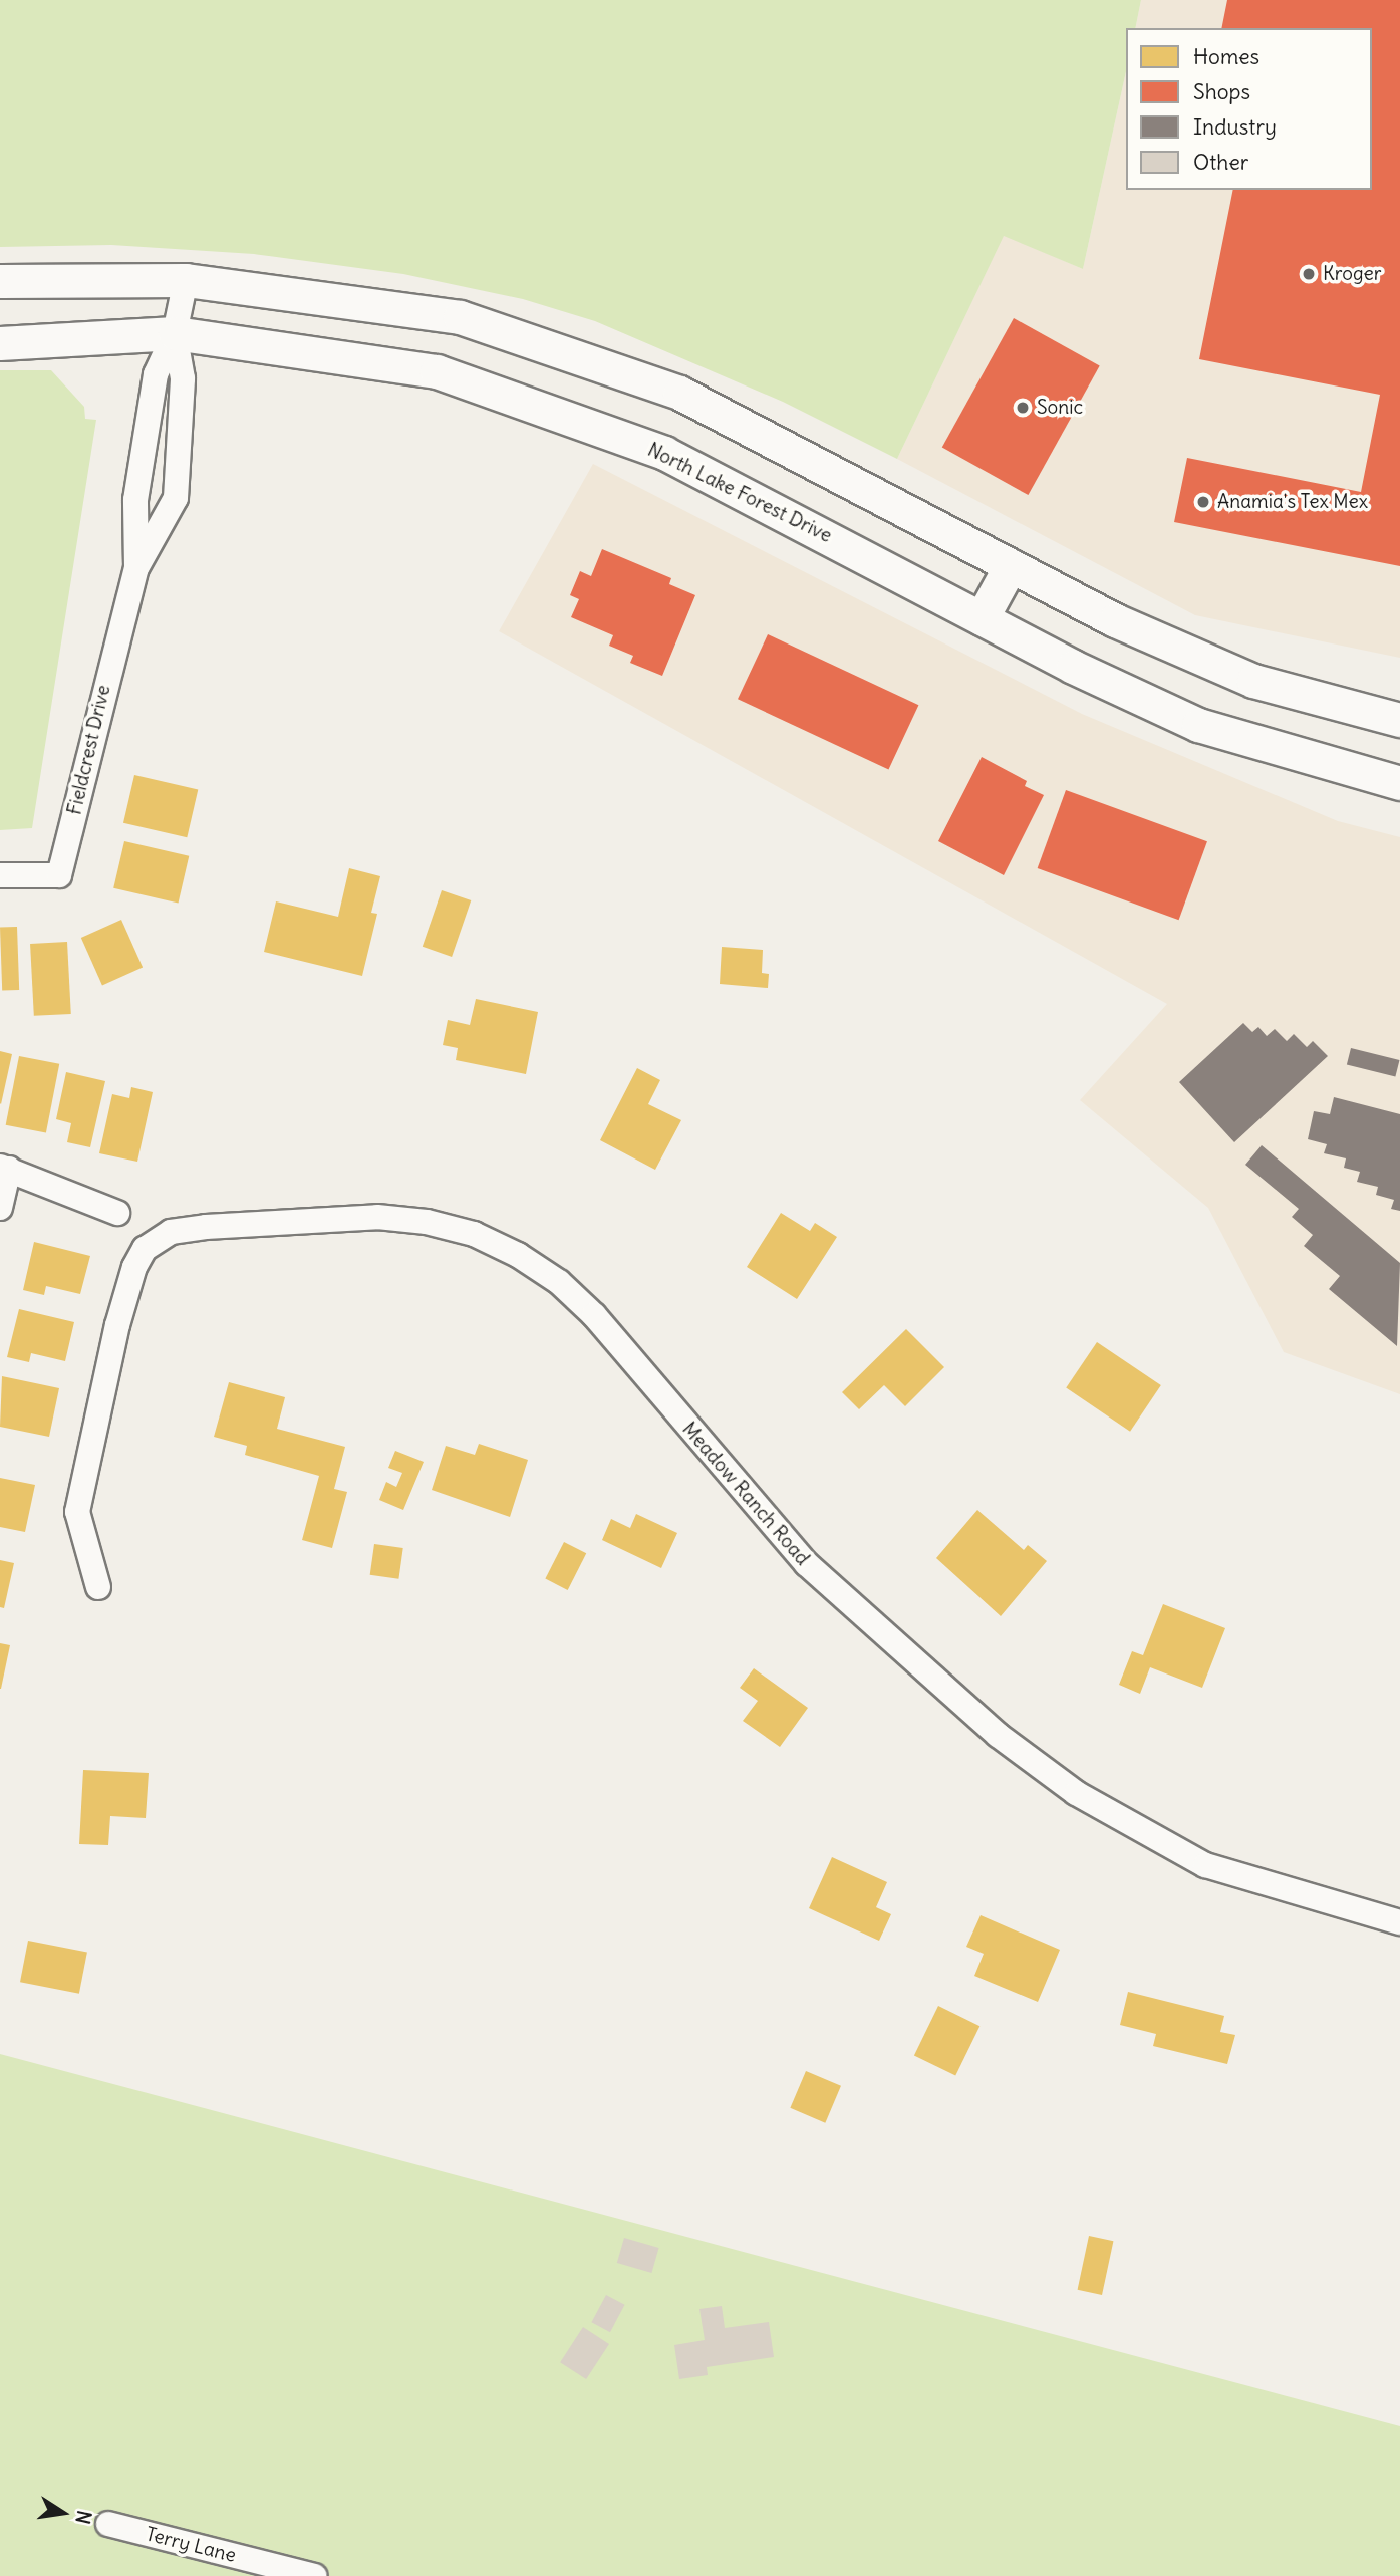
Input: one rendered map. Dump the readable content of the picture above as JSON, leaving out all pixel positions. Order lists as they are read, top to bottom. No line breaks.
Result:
{"streets":{"main road":["North Lake Forest Drive"],"street":["Fieldcrest Drive","Meadow Ranch Road","Terry Lane"]},"crossings":[["North Lake Forest Drive","Fieldcrest Drive"]],"places":["Kroger","Sonic","Anamia's Tex Mex"],"legend":["Homes","Shops","Industry","Other"],"north":"right"}
